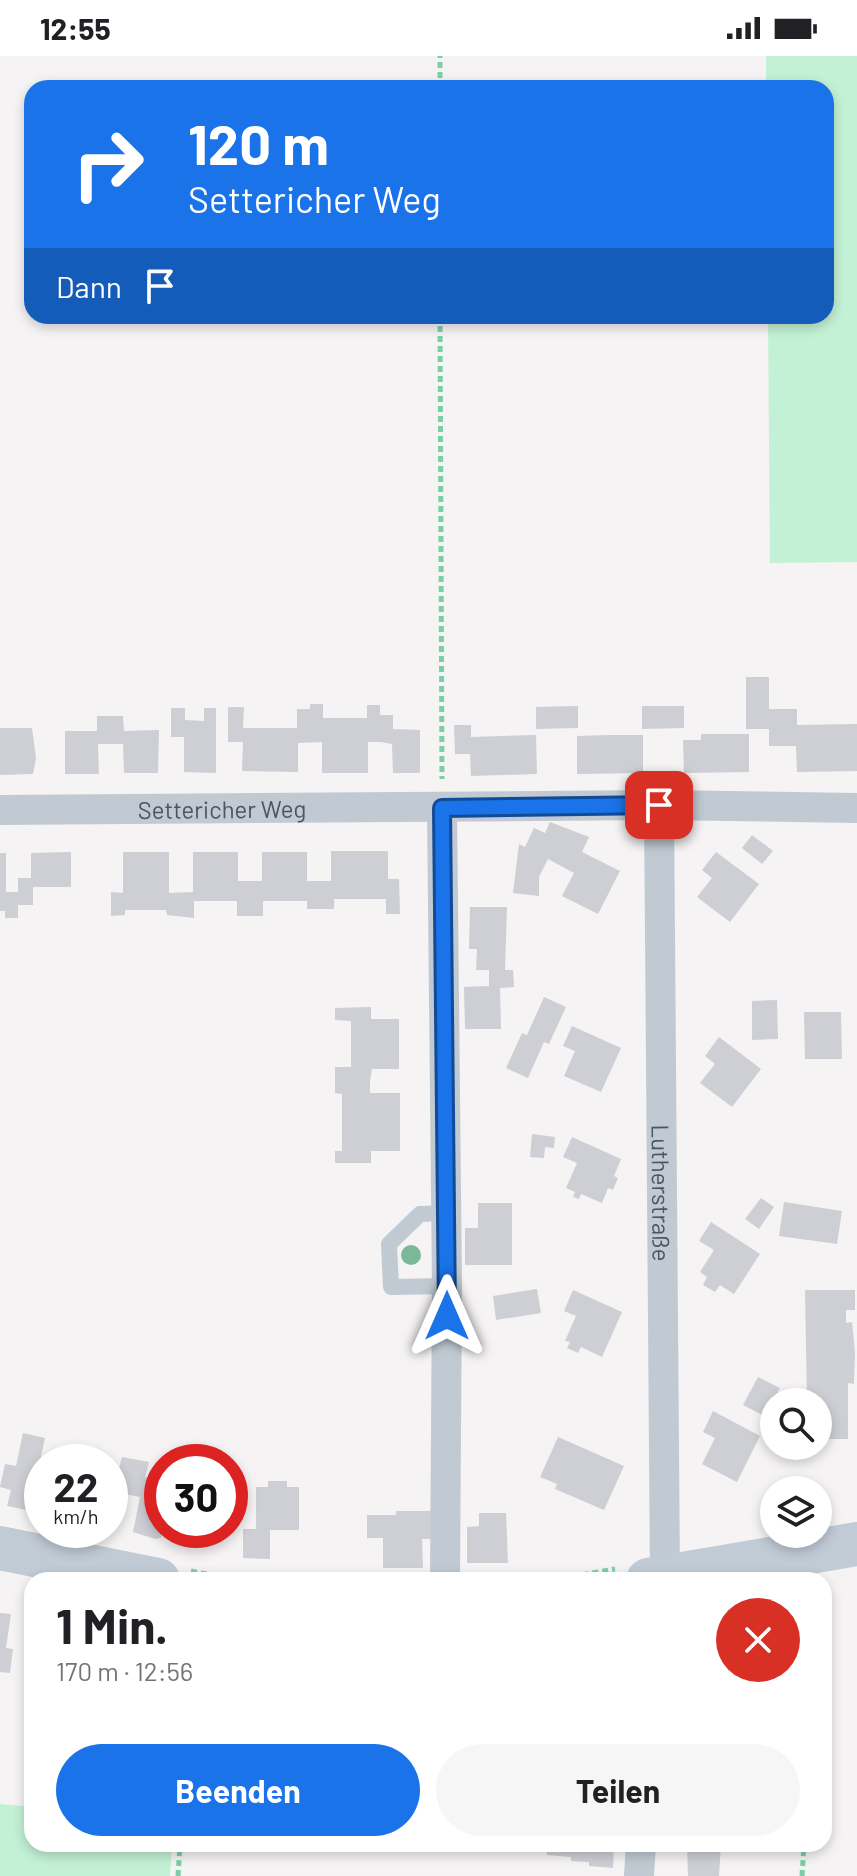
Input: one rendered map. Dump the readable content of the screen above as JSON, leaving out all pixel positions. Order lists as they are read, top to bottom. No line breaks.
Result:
{"streets":{"street":["Settericher Weg","Lutherstraße"]},"crossings":[["Settericher Weg","Lutherstraße"]],"page":{"status":"12:55","turn":["120 m","Settericher Weg"],"then":"Dann","speed":"22 km/h","limit":"30","heading":["1 Min.","170 m · 12:56"],"buttons":["Beenden","Teilen"]}}
